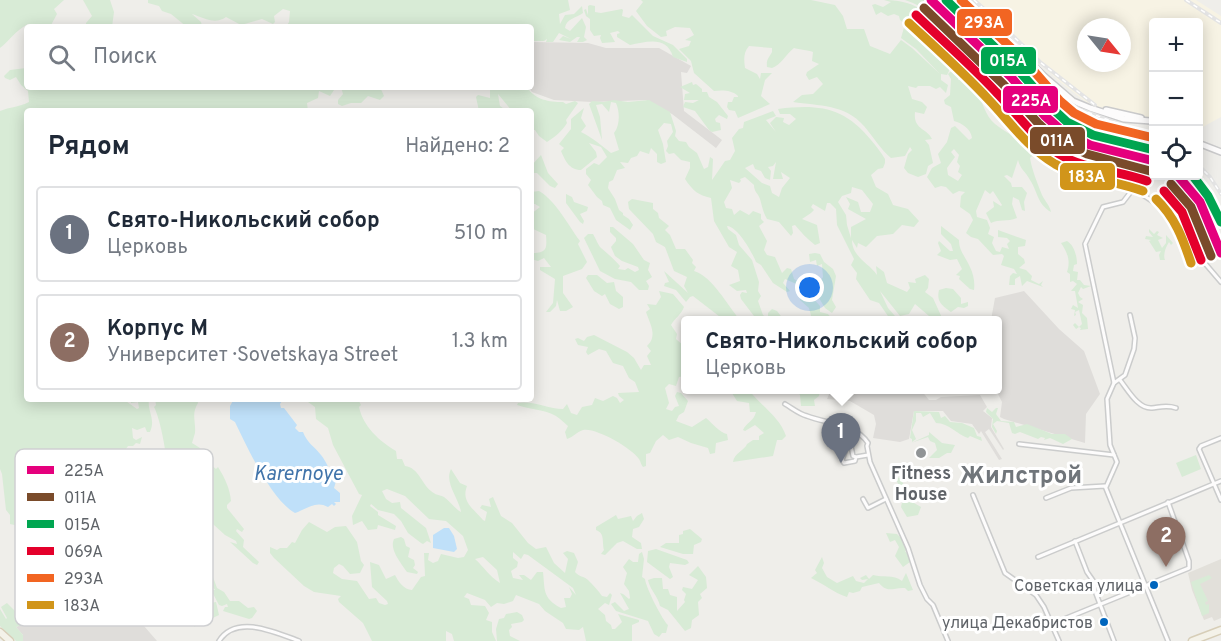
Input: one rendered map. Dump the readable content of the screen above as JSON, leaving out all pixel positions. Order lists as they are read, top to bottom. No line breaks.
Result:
{"districts":["Жилстрой"],"water":["Karernoye"],"places":["Fitness House","Советская улица","улица Декабристов"],"lines":["transit line 225А","transit line 015А","transit line 293А","transit line 011А","transit line 069А","transit line 183А"],"legend":["225А","011А","015А","069А","293А","183А"],"north":"bottom right","page":{"map_buttons":["+","−"],"search":"Поиск","heading":["Рядом","Найдено: 2"],"list":[{"mark":"1","name":"Свято-Никольский собор","note":"Церковь","value":"510 m"},{"mark":"2","name":"Корпус M","note":"Университет · Sovetskaya Street","value":"1.3 km"}],"popup":["Свято-Никольский собор","Церковь"],"pins":["1","2"]}}
